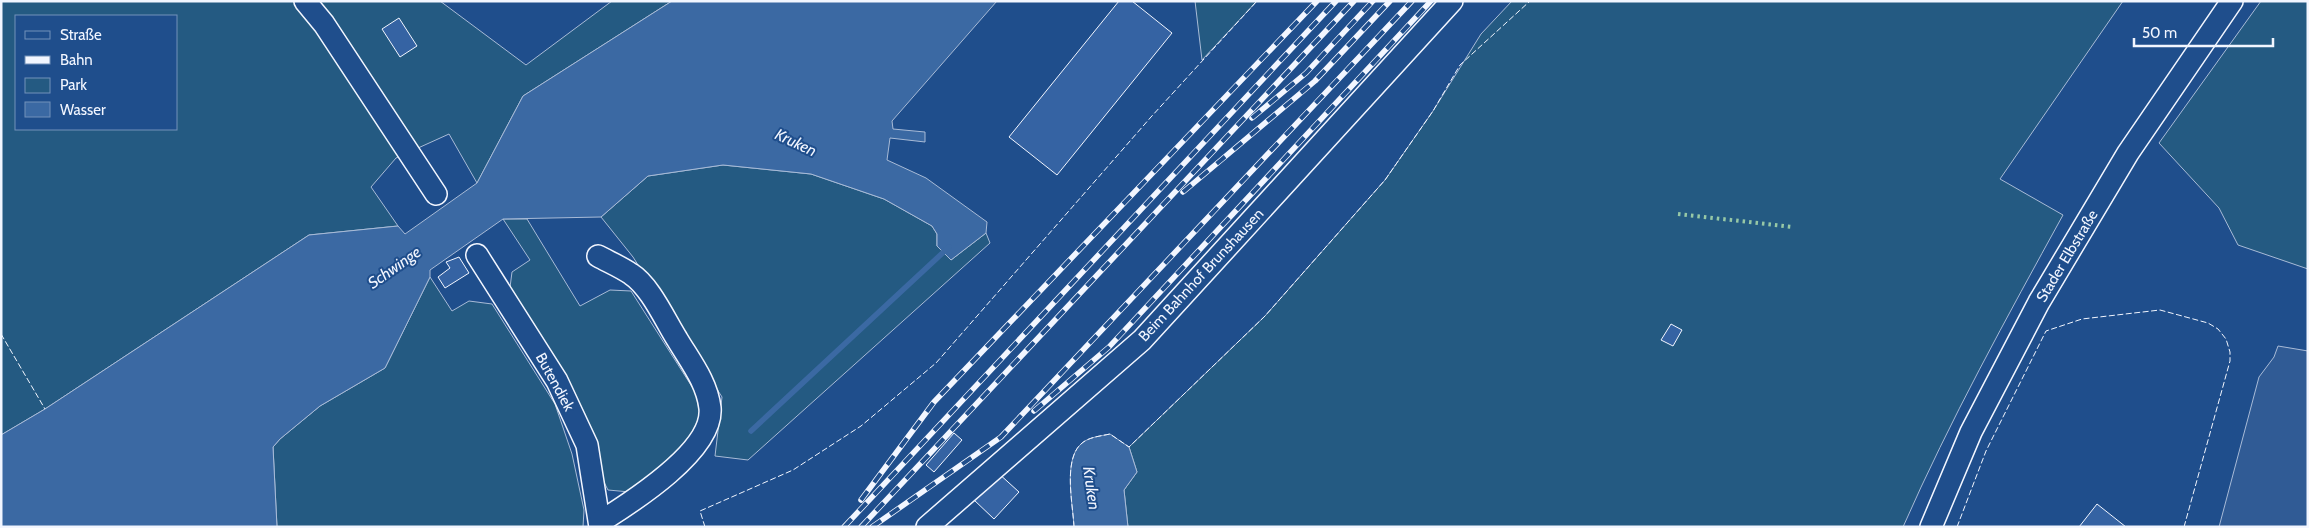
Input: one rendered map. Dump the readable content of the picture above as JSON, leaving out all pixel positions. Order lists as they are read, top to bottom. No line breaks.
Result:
{"streets":{"street":["Stader Elbstraße","Beim Bahnhof Brunshausen","Butendiek"]},"water":["Kruken","Schwinge"],"legend":["Straße","Bahn","Park","Wasser"],"scale_bar":"50 m"}
